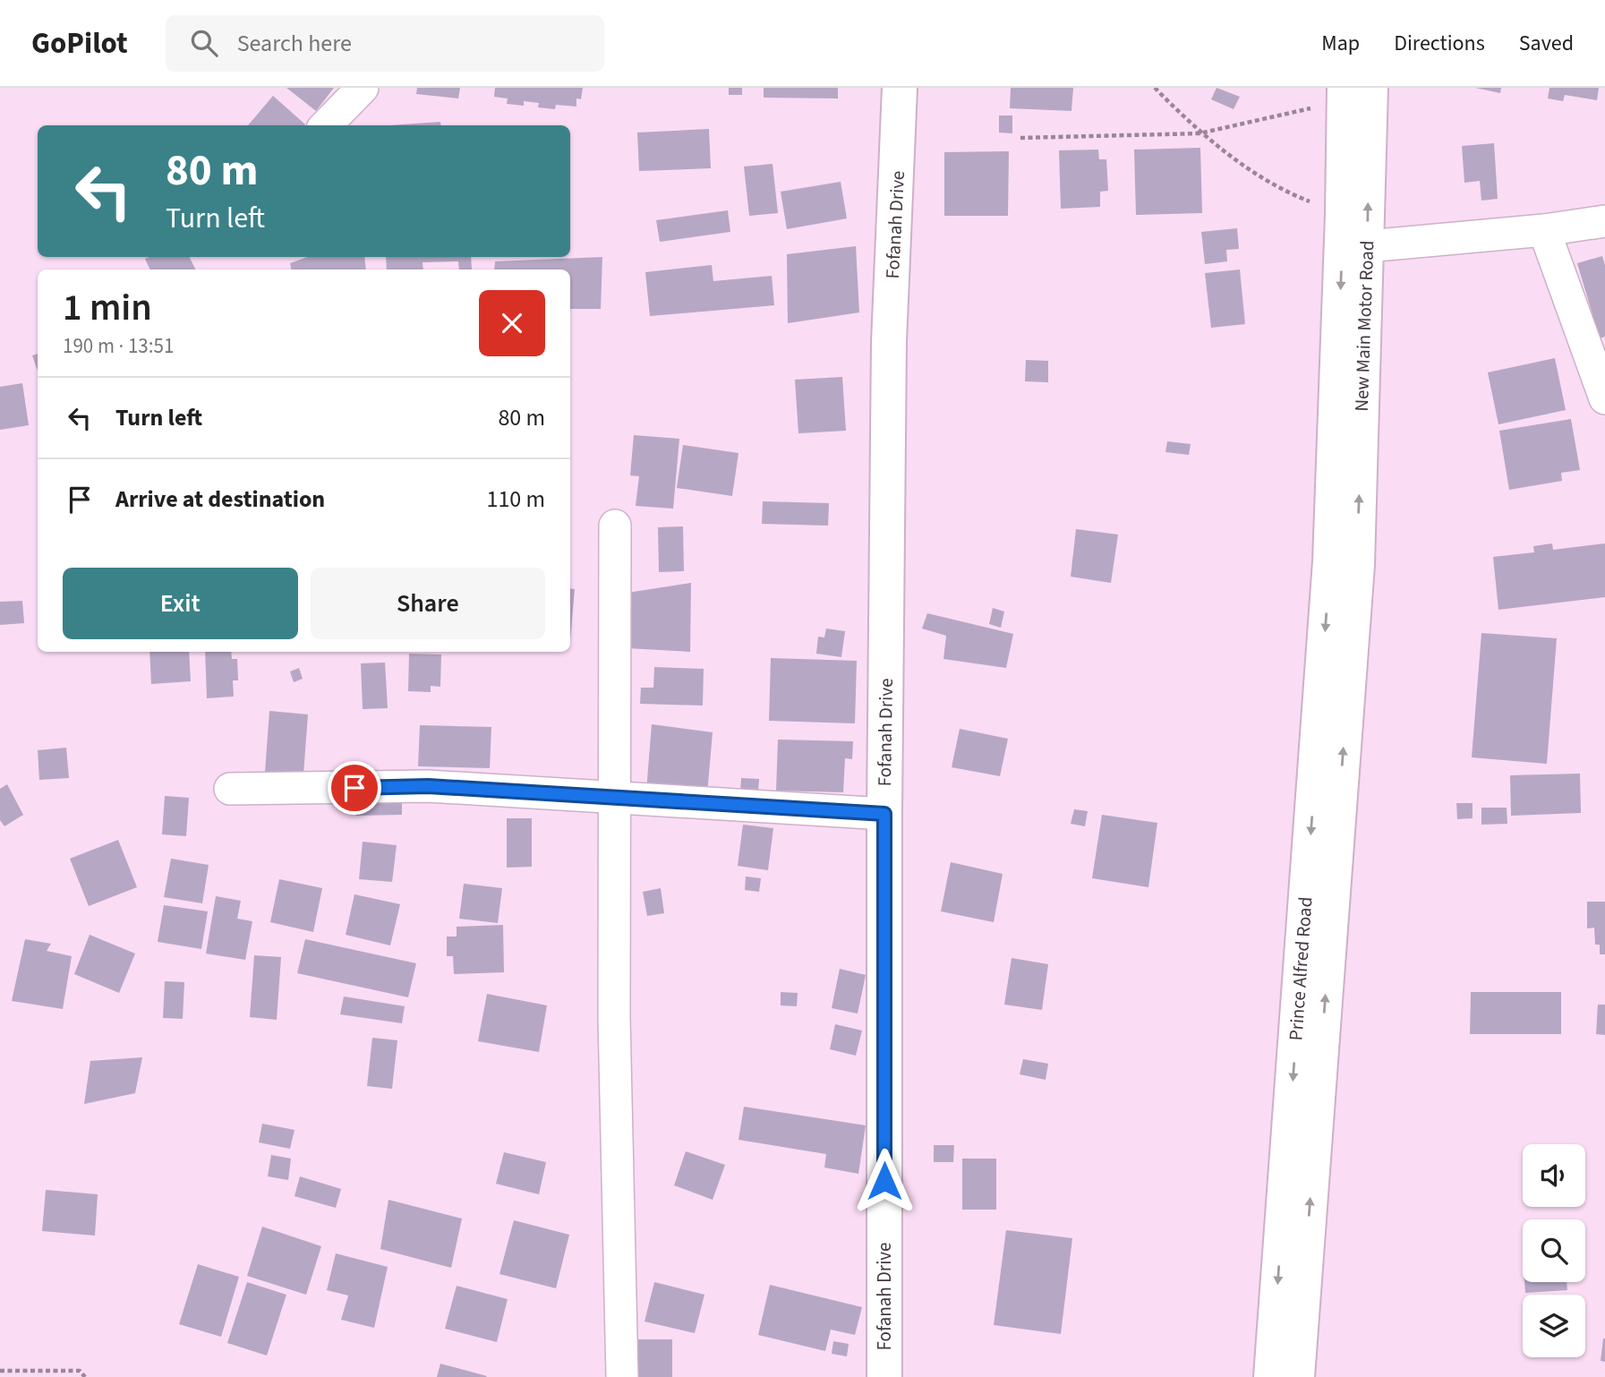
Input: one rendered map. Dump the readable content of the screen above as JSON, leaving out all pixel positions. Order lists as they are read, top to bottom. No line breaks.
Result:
{"streets":{"main road":["Fofanah Drive","New Main Motor Road","Prince Alfred Road"]},"crossings":[["New Main Motor Road","Prince Alfred Road"]],"page":{"header":"GoPilot","search":"Search here","nav":["Map","Directions","Saved"],"turn":["80 m","Turn left"],"heading":["1 min","190 m · 13:51"],"list":[{"name":"Turn left","value":"80 m"},{"name":"Arrive at destination","value":"110 m"}],"buttons":["Exit","Share"]}}
